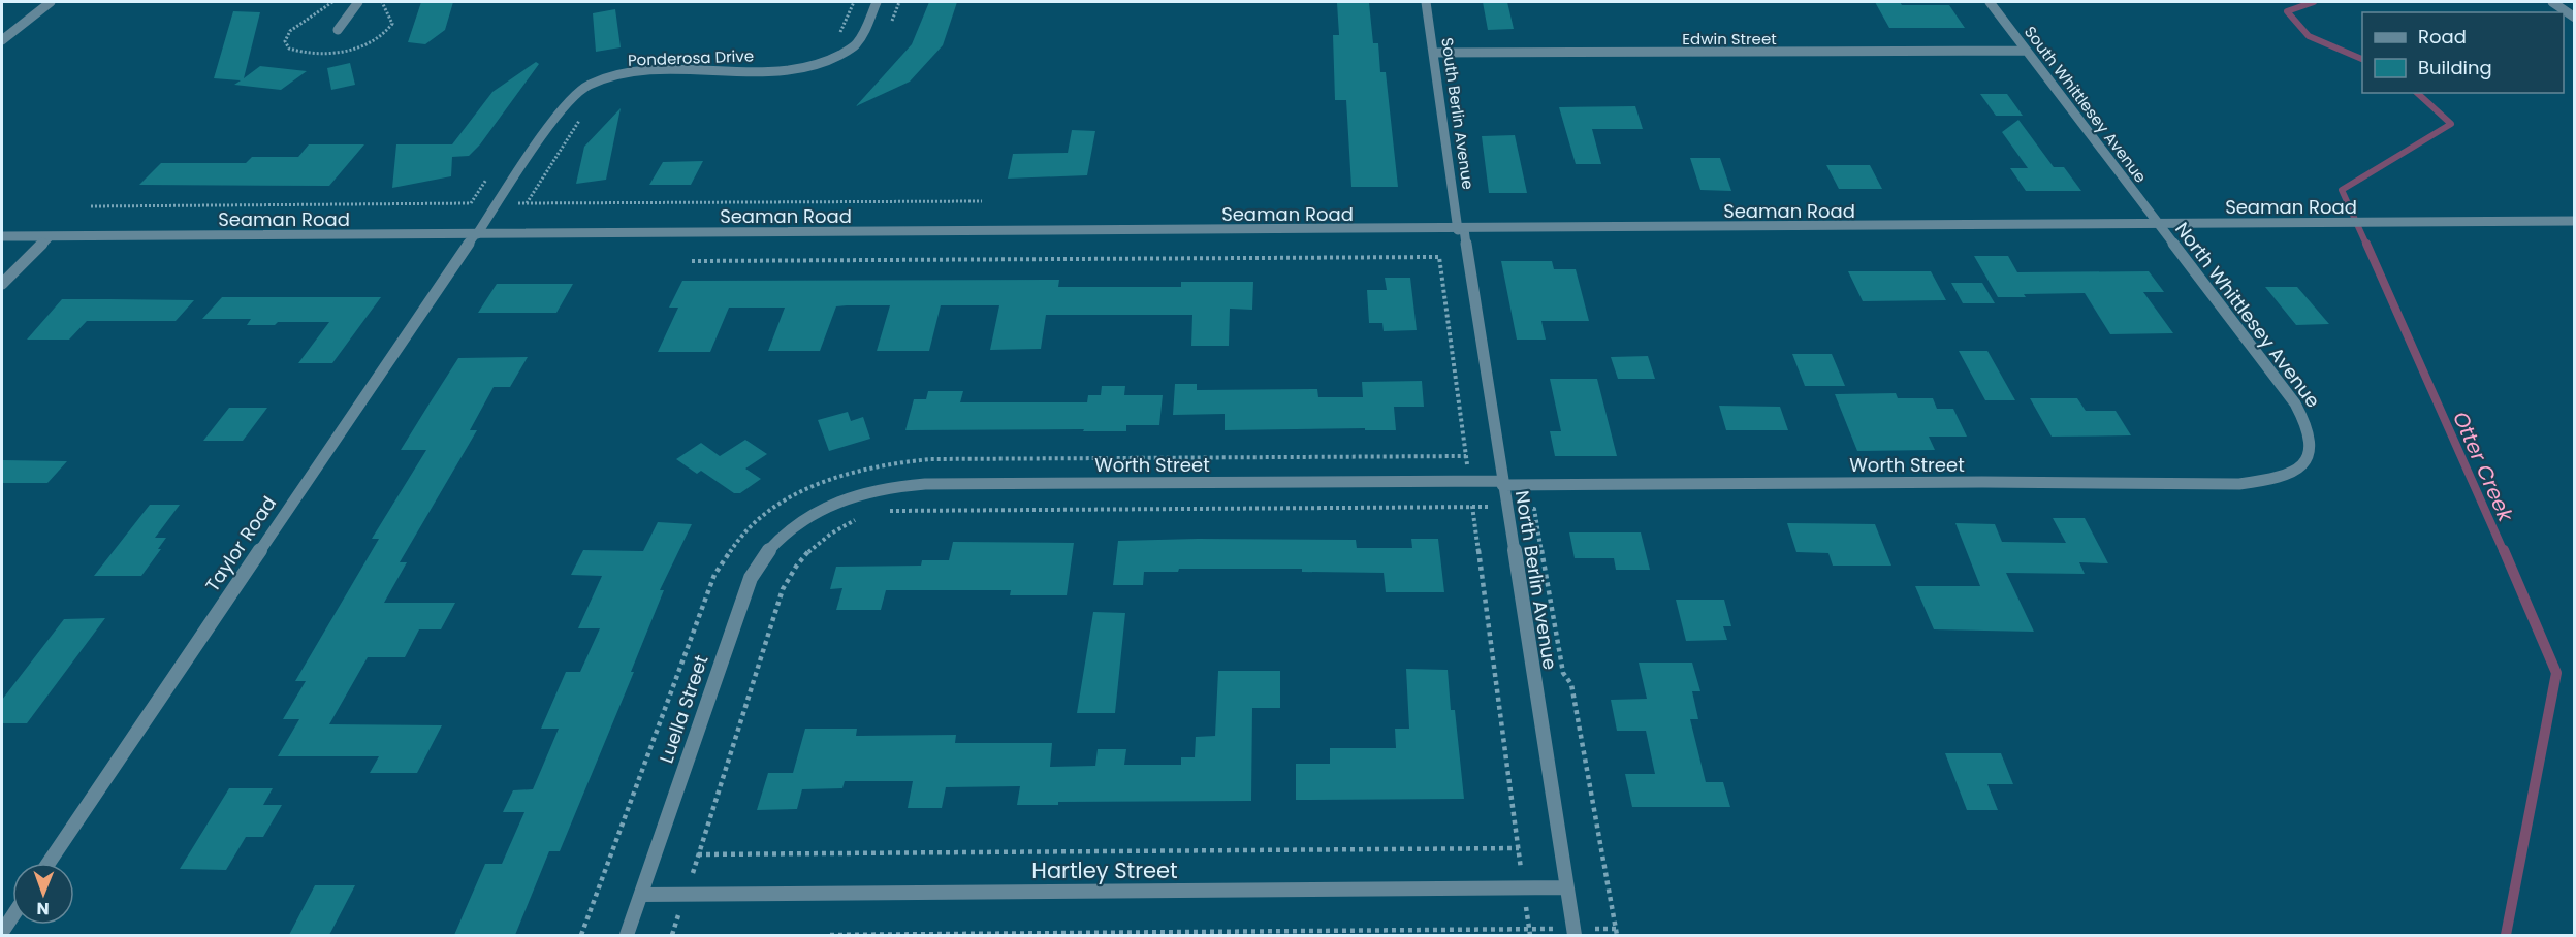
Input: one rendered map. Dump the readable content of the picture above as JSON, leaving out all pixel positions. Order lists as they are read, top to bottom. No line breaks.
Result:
{"streets":{"street":["Edwin Street","Ponderosa Drive","South Whittlesey Avenue","South Berlin Avenue","Seaman Road","North Whittlesey Avenue","Worth Street","Taylor Road","North Berlin Avenue","Luella Street","Hartley Street"]},"crossings":[["Edwin Street","South Whittlesey Avenue"],["Edwin Street","South Berlin Avenue"],["Ponderosa Drive","Seaman Road"],["Ponderosa Drive","Taylor Road"],["South Whittlesey Avenue","Seaman Road"],["South Whittlesey Avenue","North Whittlesey Avenue"],["South Berlin Avenue","Seaman Road"],["South Berlin Avenue","North Berlin Avenue"],["Seaman Road","North Whittlesey Avenue"],["Seaman Road","Taylor Road"],["Seaman Road","North Berlin Avenue"],["North Whittlesey Avenue","Worth Street"],["Worth Street","North Berlin Avenue"],["Worth Street","Luella Street"],["North Berlin Avenue","Hartley Street"],["Luella Street","Hartley Street"]],"water":["Otter Creek"],"legend":["Road","Building"],"north":"bottom"}
